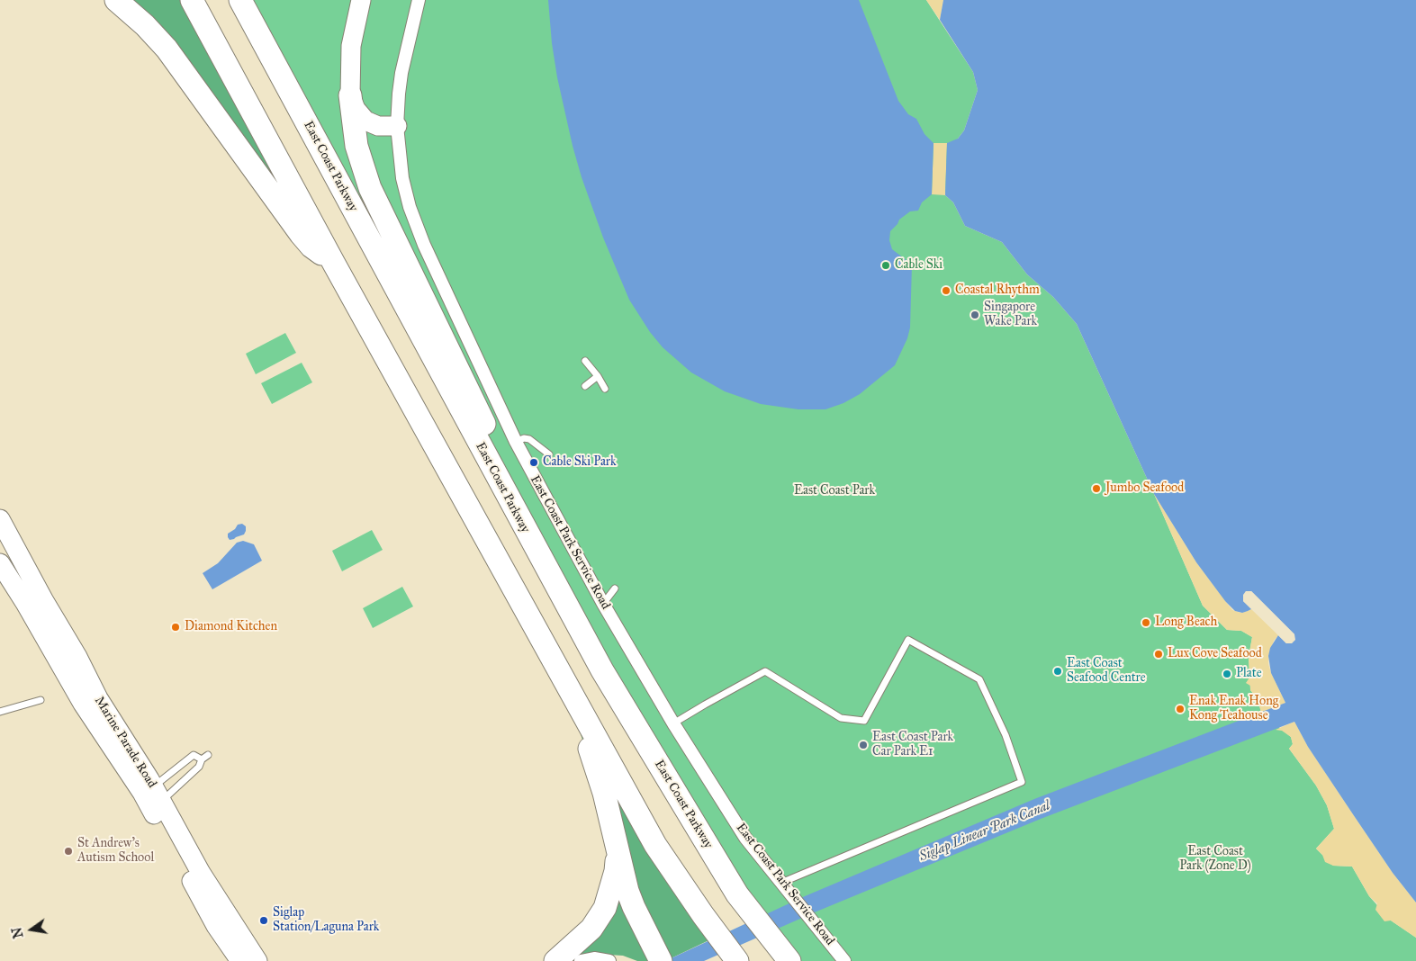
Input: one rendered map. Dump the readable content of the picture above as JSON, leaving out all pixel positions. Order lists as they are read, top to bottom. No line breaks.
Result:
{"streets":{"highway":["East Coast Parkway"],"main road":["Marine Parade Road"],"street":["East Coast Park Service Road"]},"water":["Siglap Linear Park Canal"],"parks":["East Coast Park","East Coast Park (Zone D)"],"places":["Cable Ski","Coastal Rhythm","Singapore Wake Park","Cable Ski Park","Jumbo Seafood","Long Beach","Diamond Kitchen","Lux Cove Seafood","East Coast Seafood Centre","Plate","Enak Enak Hong Kong Teahouse","East Coast Park Car Park E1","St Andrew's Autism School","Siglap Station/Laguna Park"],"north":"left"}
